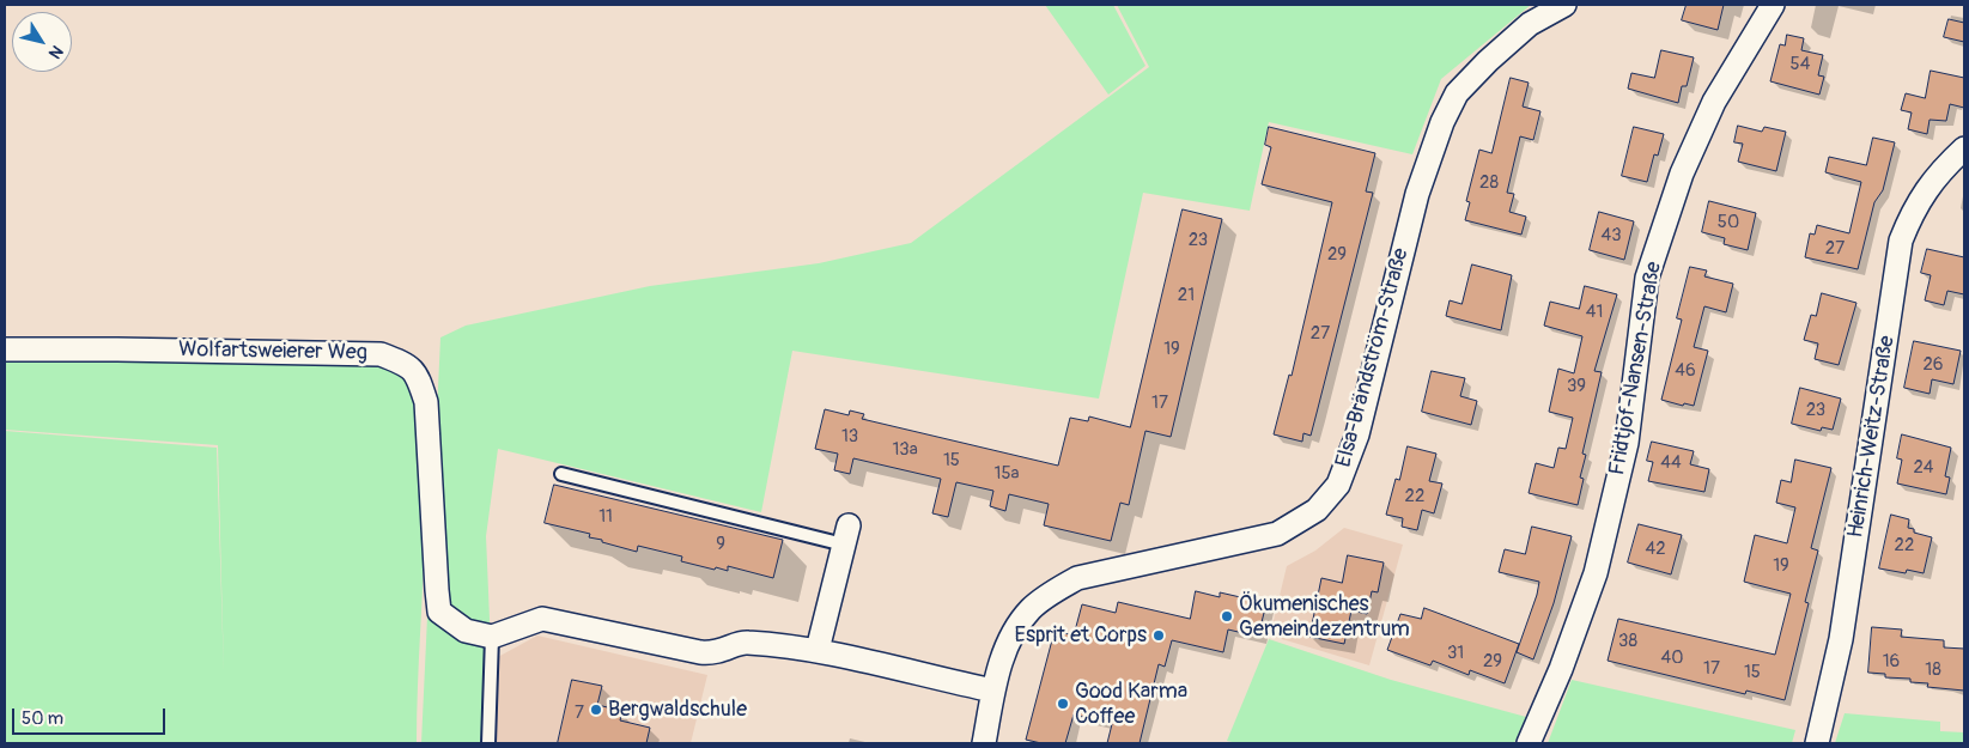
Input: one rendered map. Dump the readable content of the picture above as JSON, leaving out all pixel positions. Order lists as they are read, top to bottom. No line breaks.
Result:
{"streets":{"street":["Wolfartsweierer Weg","Elsa-Brändström-Straße","Fridtjof-Nansen-Straße","Heinrich-Weitz-Straße"]},"places":["Ökumenisches Gemeindezentrum","Esprit et Corps","Good Karma Coffee","Bergwaldschule"],"house_numbers":["54","28","50","43","23","27","29","21","41","27","19","26","46","39","17","23","13","13a","15","44","24","15a","22","11","9","22","42","19","38","31","40","29","16","17","18","15","7"],"scale_bar":"50 m","north":"bottom right"}
